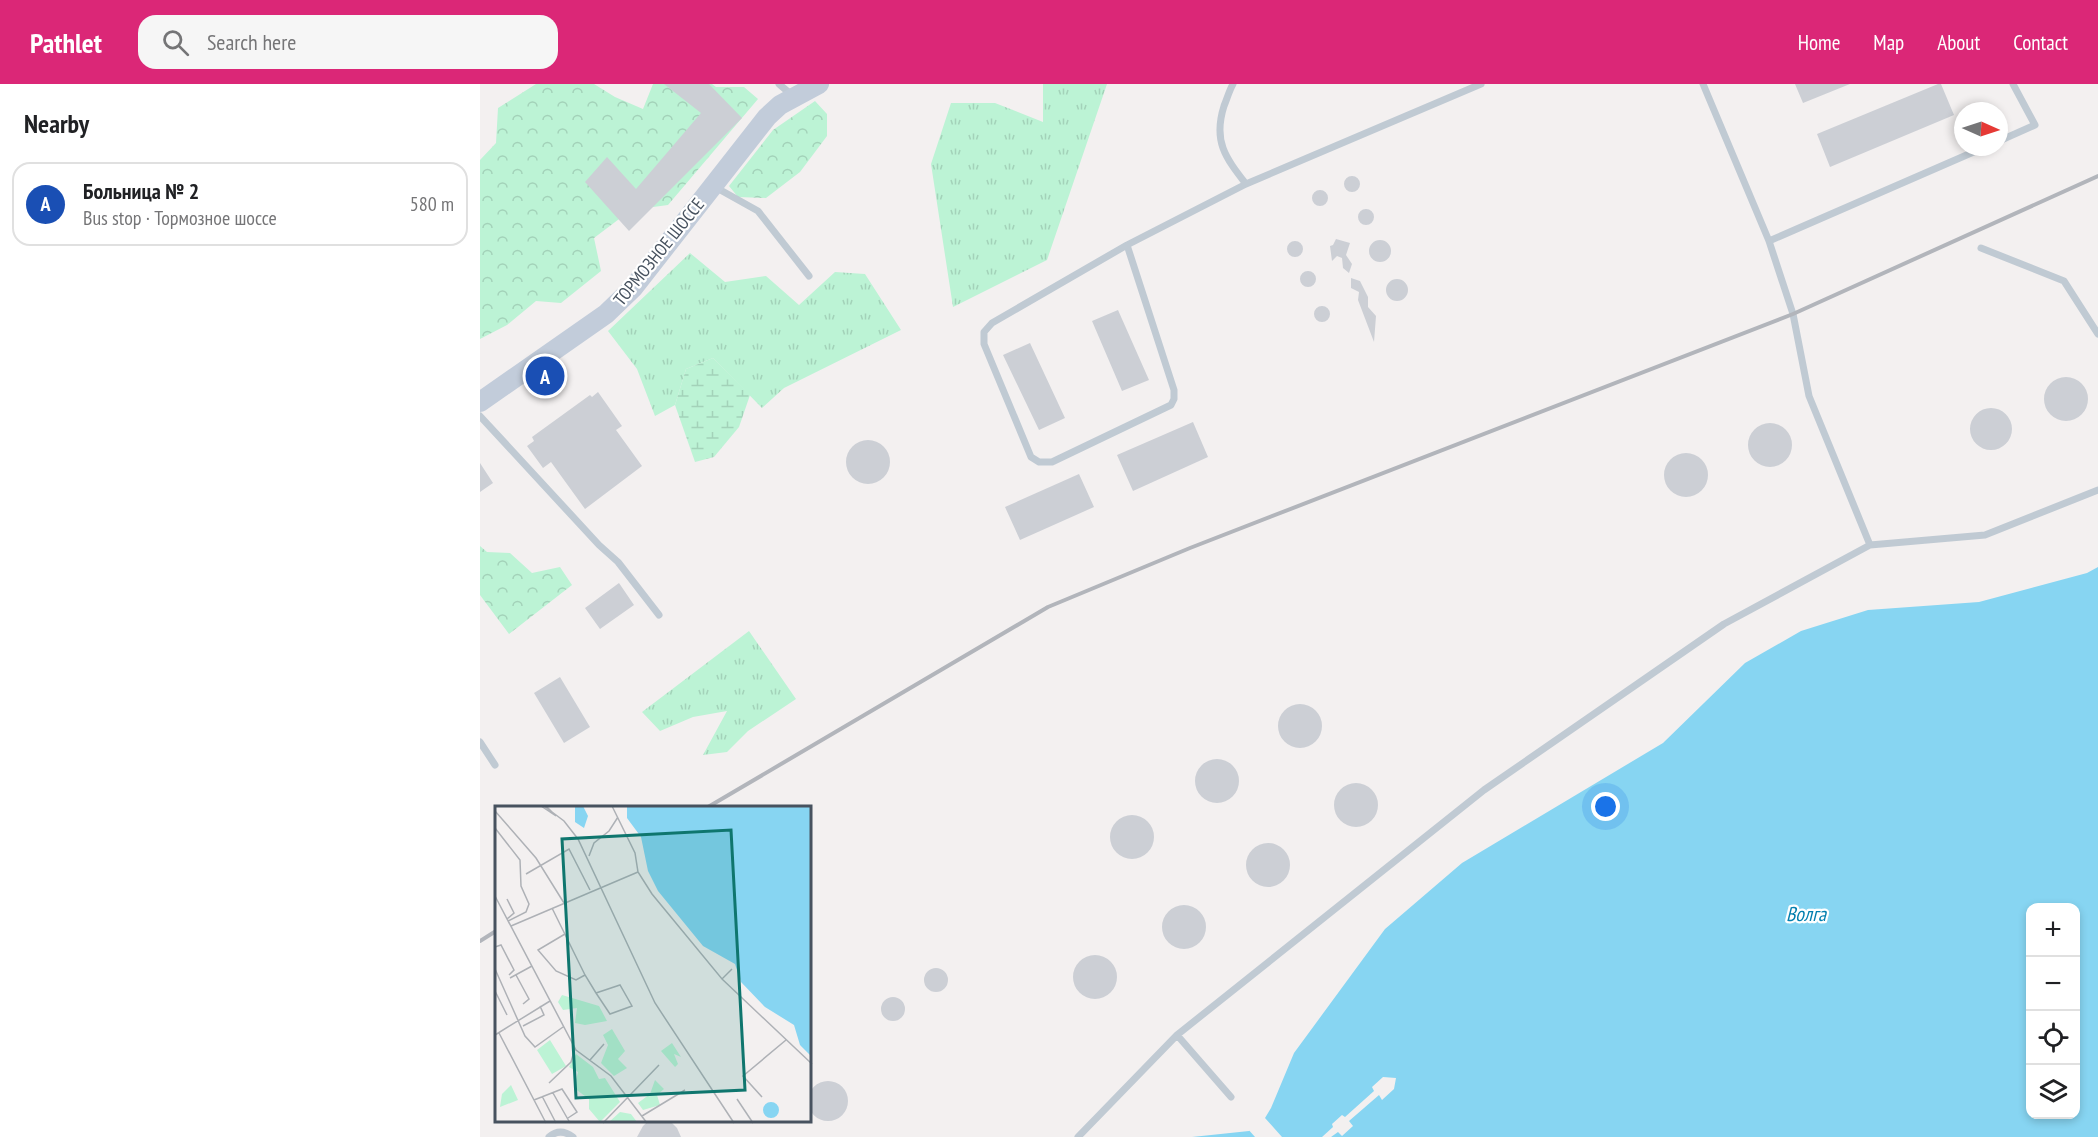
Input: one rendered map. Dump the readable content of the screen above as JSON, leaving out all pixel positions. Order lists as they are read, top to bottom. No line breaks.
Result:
{"streets":{"street":["ТОРМОЗНОЕ ШОССЕ"]},"water":["Волга"],"north":"right","page":{"header":"Pathlet","search":"Search here","nav":["Home","Map","About","Contact"],"heading":"Nearby","list":[{"mark":"A","name":"Больница № 2","note":"Bus stop · Тормозное шоссе","value":"580 m"}],"pins":"A","map_buttons":["+","−"]}}
